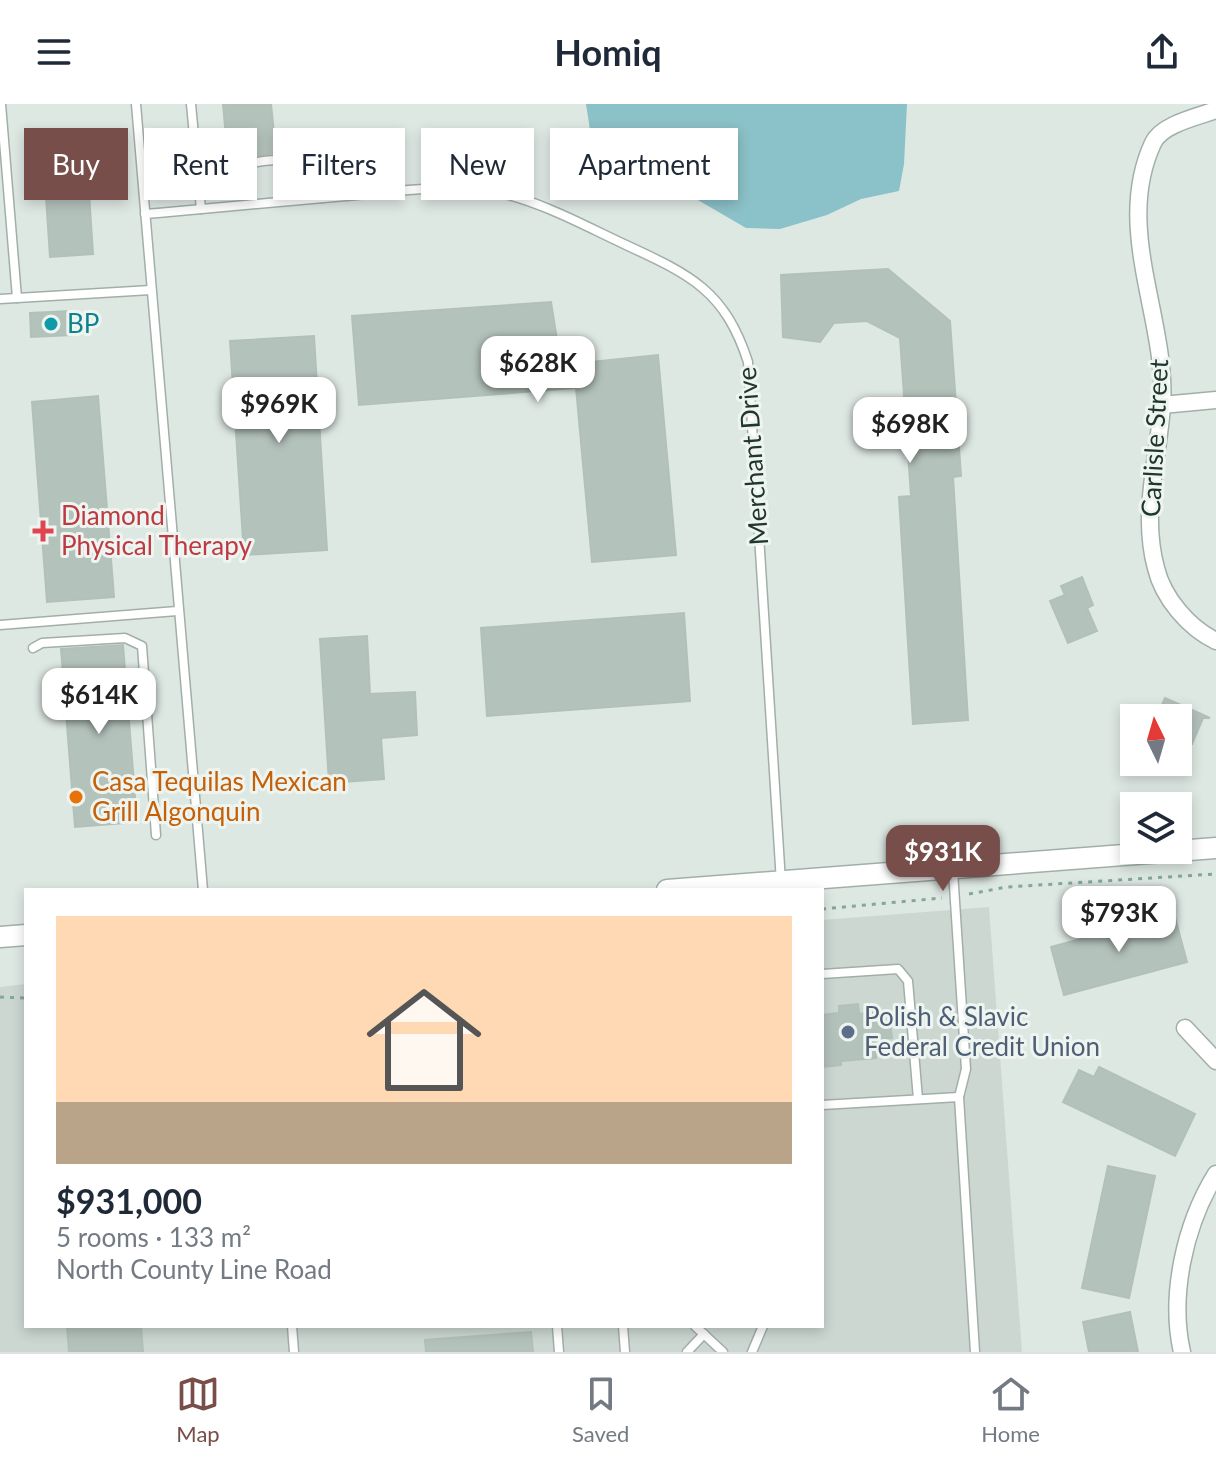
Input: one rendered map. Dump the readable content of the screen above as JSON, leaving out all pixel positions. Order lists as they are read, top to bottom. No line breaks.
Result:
{"streets":{"street":["Carlisle Street"],"lane":["Merchant Drive"]},"places":{"other":["BP","Casa Tequilas Mexican Grill Algonquin","Polish & Slavic Federal Credit Union"],"health":["Diamond Physical Therapy"]},"north":"top","page":{"header":"Homiq","chip":["Buy","Rent","Filters","New","Apartment"],"price":["$628K","$969K","$698K","$614K","$931K","$793K"],"list":[{"name":"$931,000","note":"5 rooms · 133 m² · North County Line Road"}],"tabs":["Map","Saved","Home"]}}
